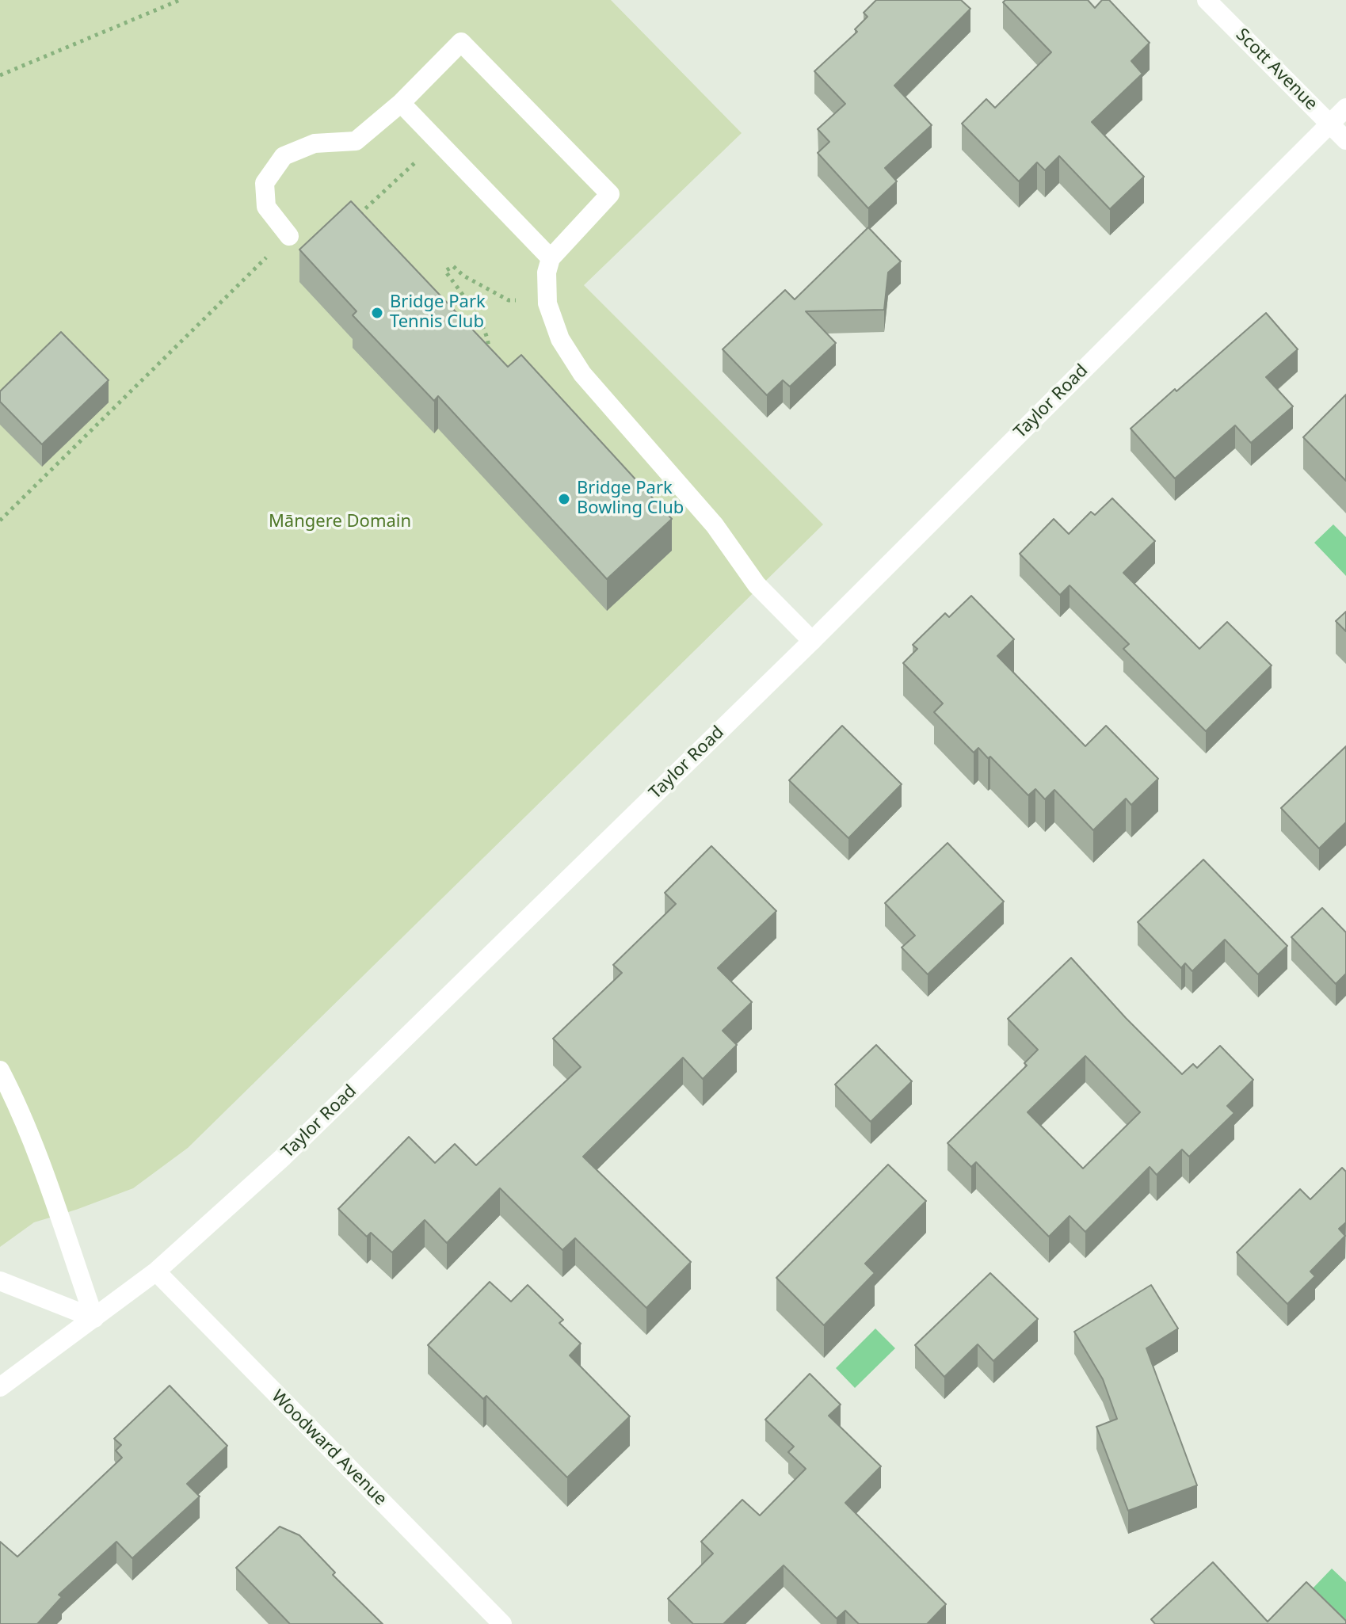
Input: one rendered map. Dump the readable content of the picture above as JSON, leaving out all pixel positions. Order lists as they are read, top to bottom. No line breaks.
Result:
{"streets":{"street":["Scott Avenue","Taylor Road","Woodward Avenue"]},"crossings":[["Scott Avenue","Taylor Road"],["Taylor Road","Woodward Avenue"]],"parks":["Māngere Domain"],"places":["Bridge Park Tennis Club","Bridge Park Bowling Club"]}
